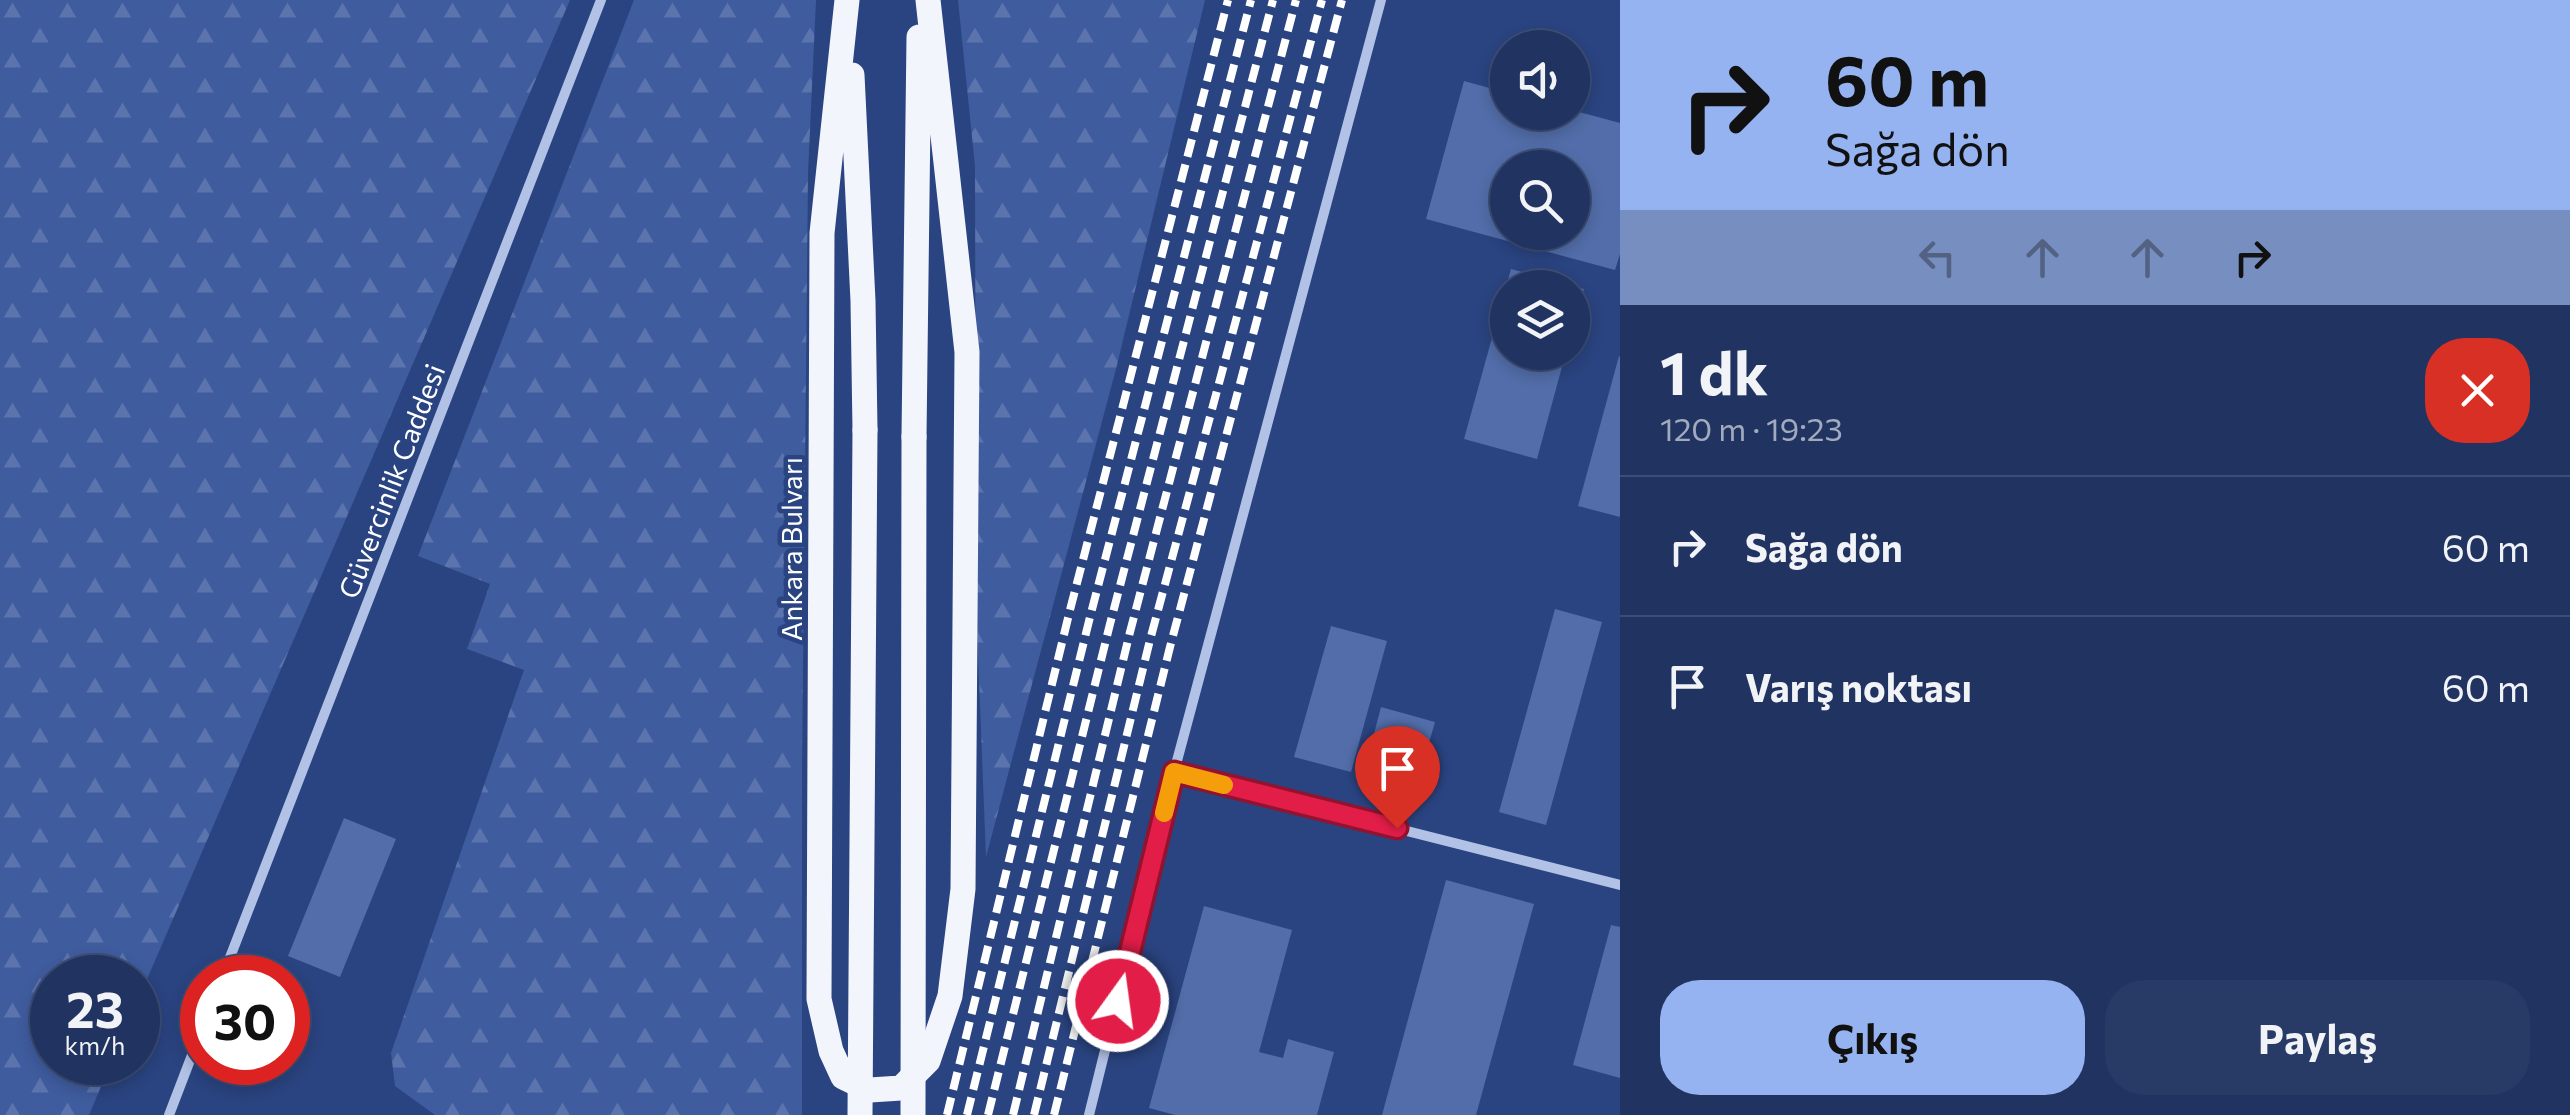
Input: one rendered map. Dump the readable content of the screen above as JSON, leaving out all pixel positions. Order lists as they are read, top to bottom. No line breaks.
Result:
{"streets":{"main road":["Ankara Bulvarı"],"street":["Güvercinlik Caddesi"]},"page":{"turn":["60 m","Sağa dön"],"heading":["1 dk","120 m · 19:23"],"list":[{"name":"Sağa dön","value":"60 m"},{"name":"Varış noktası","value":"60 m"}],"speed":"23 km/h","limit":"30","buttons":["Çıkış","Paylaş"]}}
